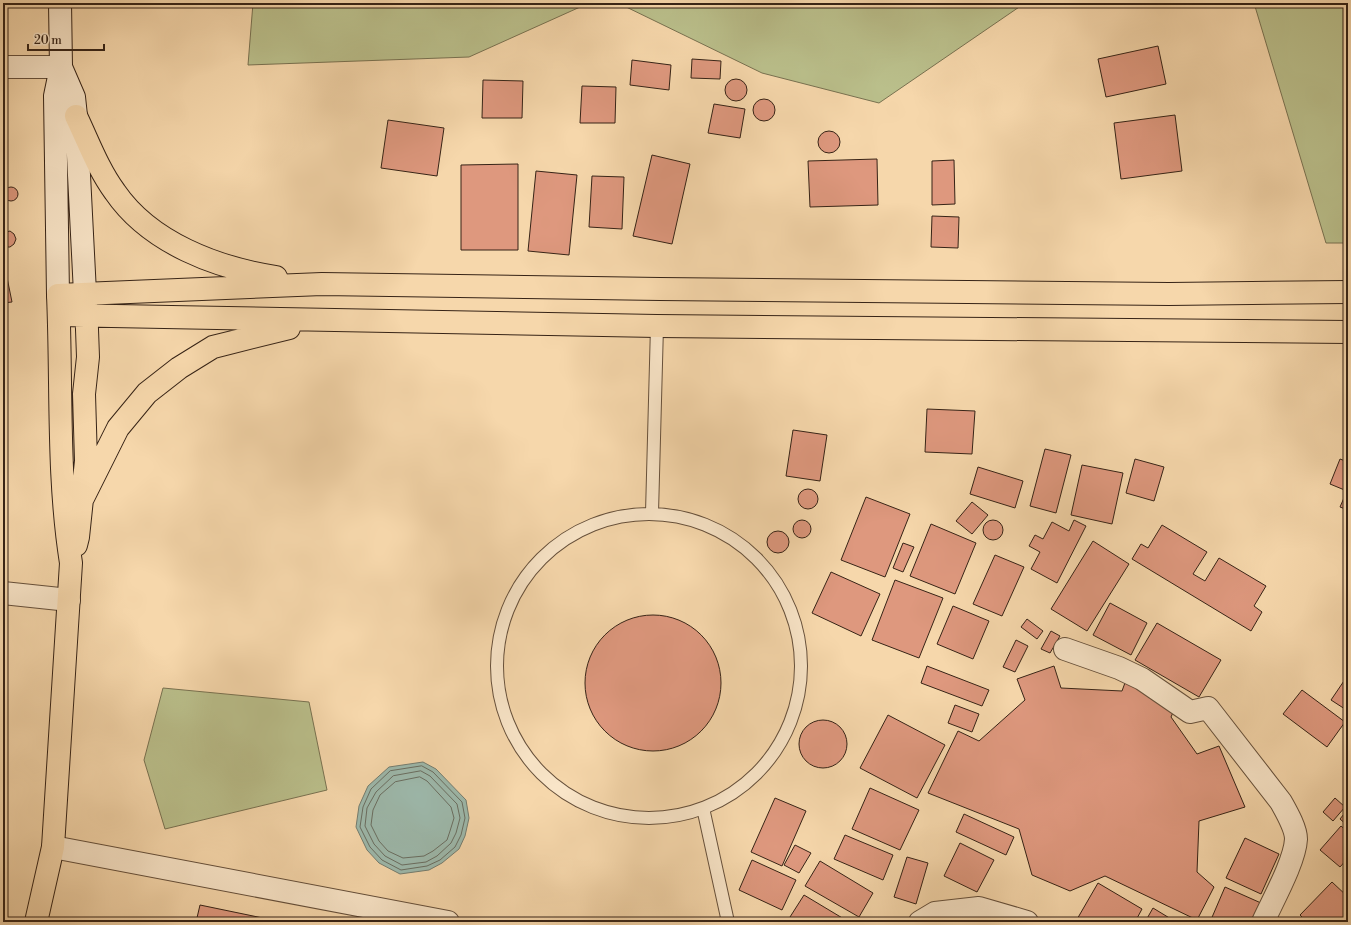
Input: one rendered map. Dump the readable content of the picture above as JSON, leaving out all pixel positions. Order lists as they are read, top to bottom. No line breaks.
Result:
{"scale_bar":"20 m"}
